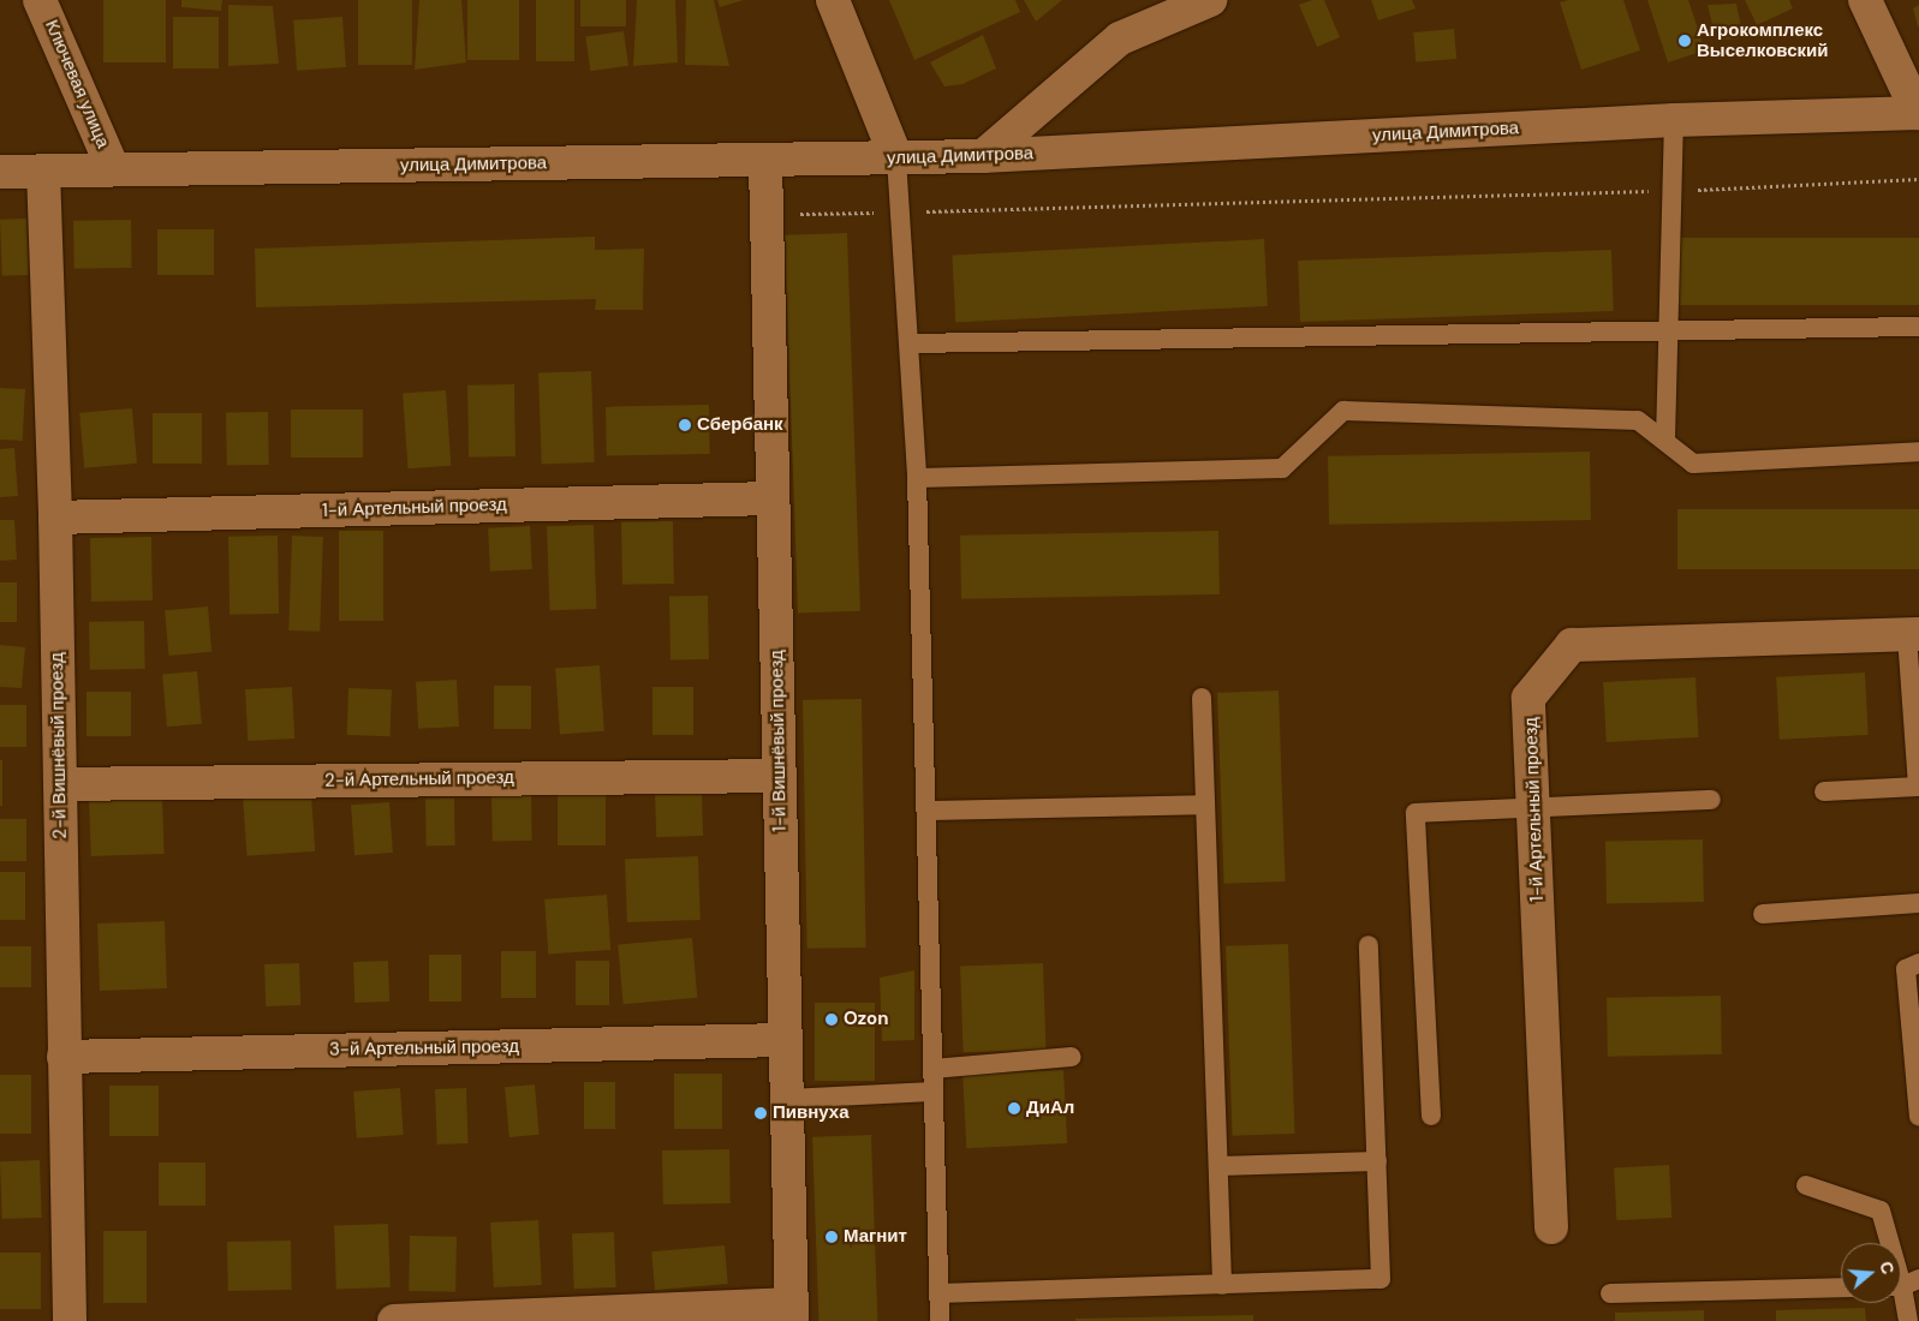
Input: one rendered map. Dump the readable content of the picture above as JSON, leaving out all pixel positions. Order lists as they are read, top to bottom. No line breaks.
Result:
{"streets":{"street":["Ключевая улица","улица Димитрова","1-й Артельный проезд","1-й Вишнёвый проезд","2-й Вишнёвый проезд","2-й Артельный проезд","3-й Артельный проезд"]},"crossings":[["Ключевая улица","улица Димитрова"],["улица Димитрова","1-й Вишнёвый проезд"],["улица Димитрова","2-й Вишнёвый проезд"],["1-й Артельный проезд","1-й Вишнёвый проезд"],["1-й Артельный проезд","2-й Вишнёвый проезд"],["1-й Вишнёвый проезд","2-й Артельный проезд"],["1-й Вишнёвый проезд","3-й Артельный проезд"],["2-й Вишнёвый проезд","2-й Артельный проезд"],["2-й Вишнёвый проезд","3-й Артельный проезд"]],"places":["Агрокомплекс Выселковский","Сбербанк","Ozon","ДиАл","Пивнуха","Магнит"],"north":"right"}
